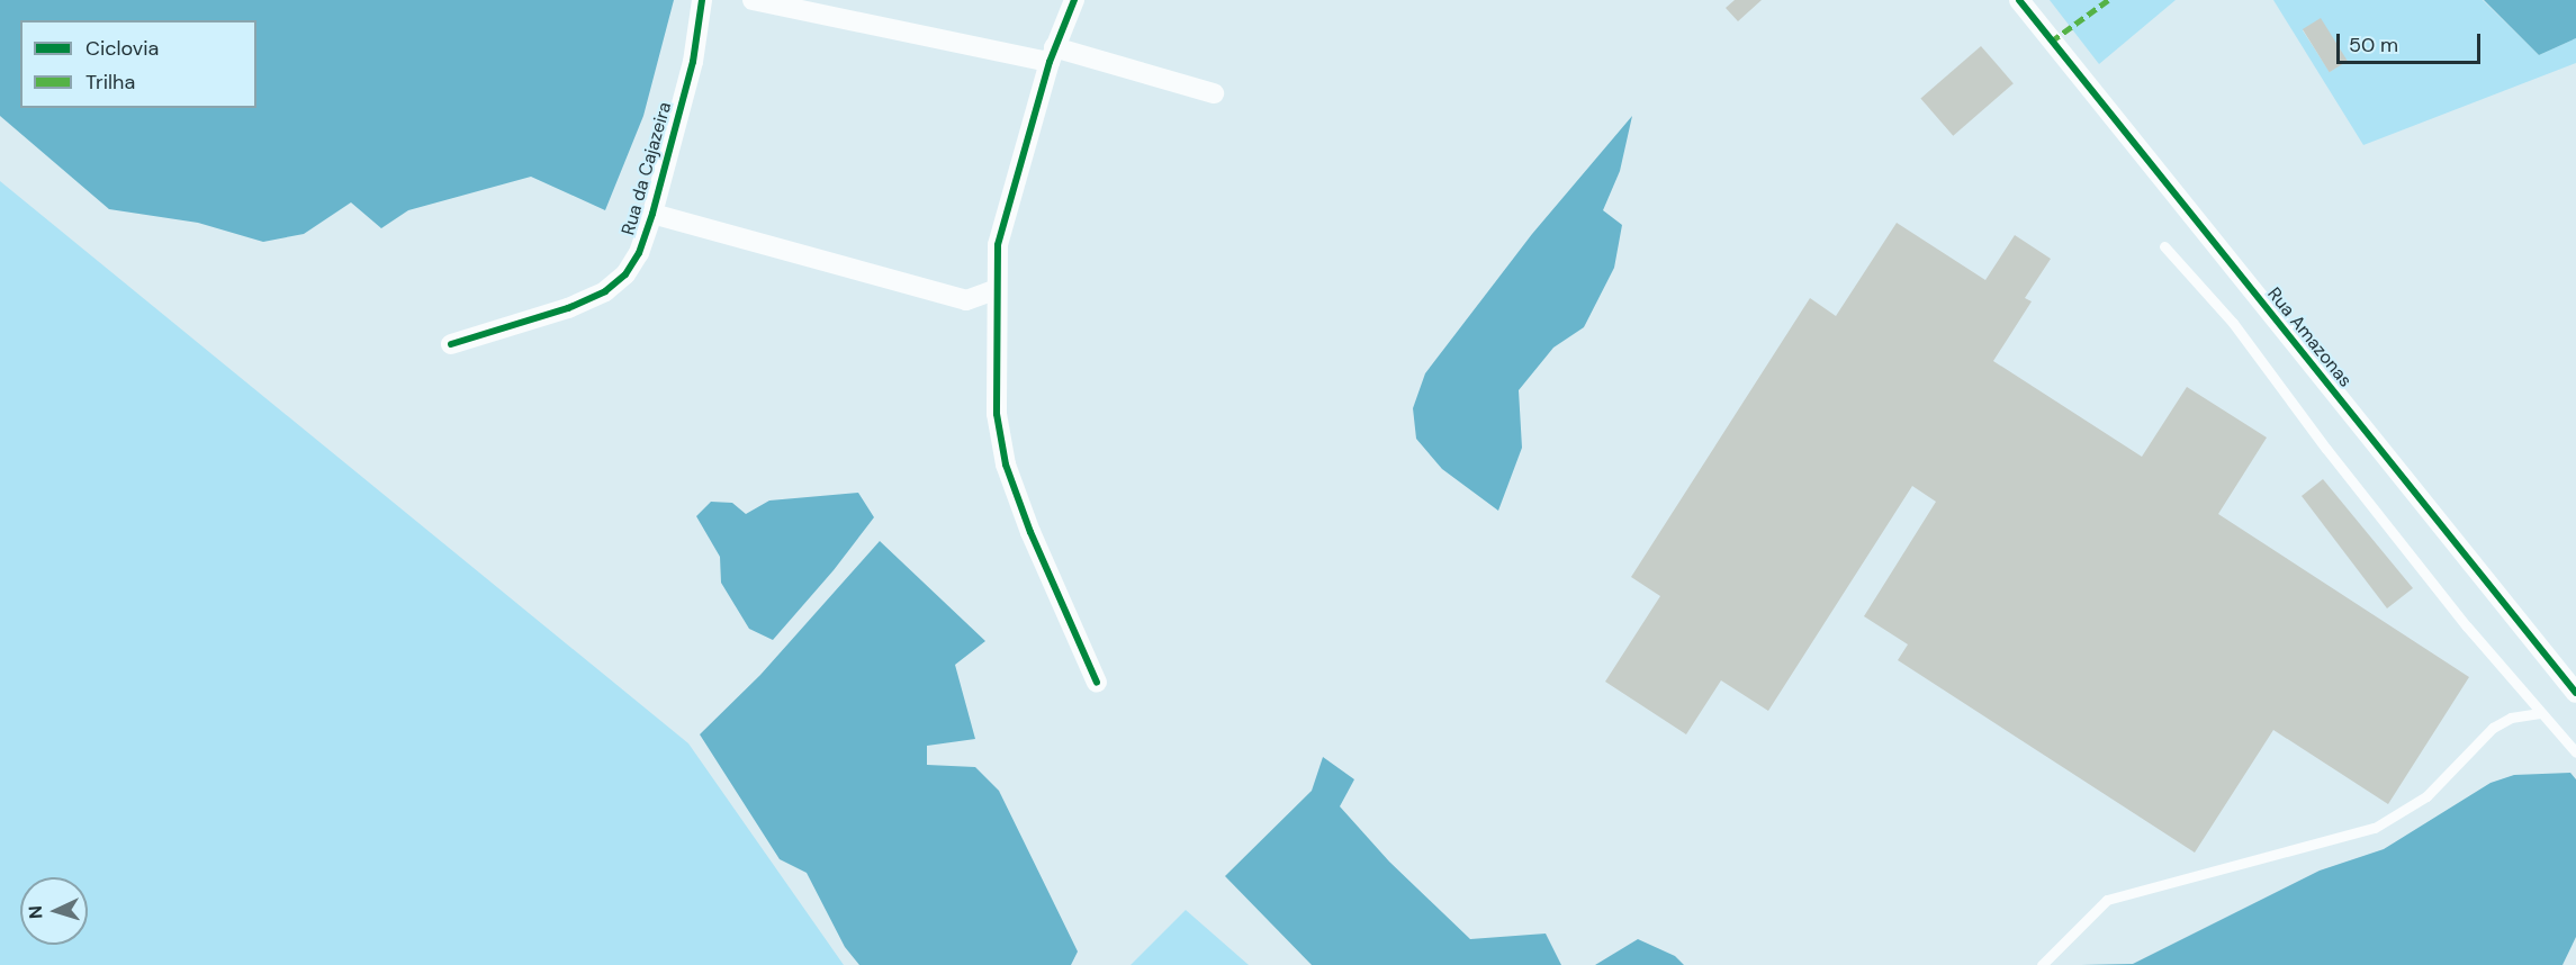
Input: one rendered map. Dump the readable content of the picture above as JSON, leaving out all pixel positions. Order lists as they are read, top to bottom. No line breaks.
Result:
{"streets":{"street":["Rua da Cajazeira","Rua Amazonas"]},"legend":["Ciclovia","Trilha"],"scale_bar":"50 m","north":"left"}
